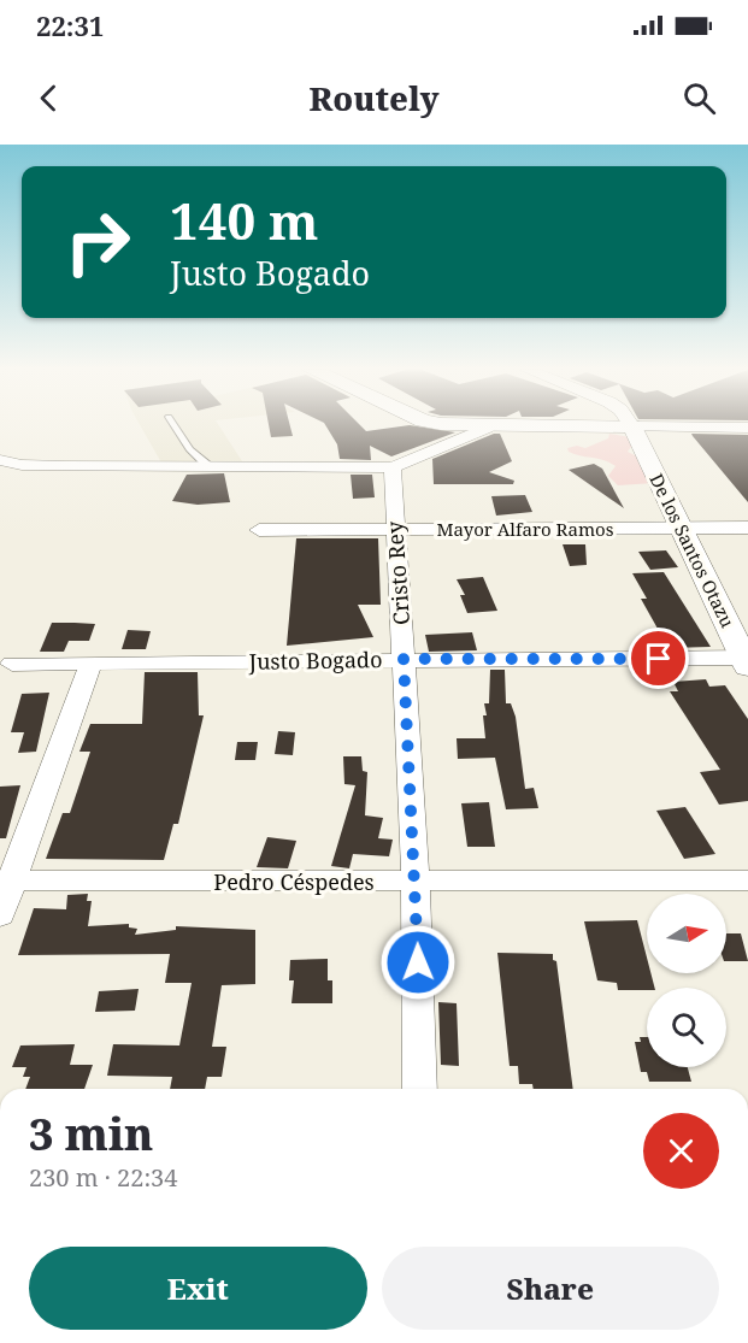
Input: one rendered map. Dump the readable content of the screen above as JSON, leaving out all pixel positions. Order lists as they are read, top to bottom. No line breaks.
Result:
{"streets":{"street":["Mayor Alfaro Ramos","De los Santos Otazu","Cristo Rey","Justo Bogado","Pedro Céspedes"]},"crossings":[["Mayor Alfaro Ramos","De los Santos Otazu"],["Mayor Alfaro Ramos","Cristo Rey"],["De los Santos Otazu","Justo Bogado"],["Cristo Rey","Justo Bogado"],["Cristo Rey","Pedro Céspedes"]],"north":"right","page":{"status":"22:31","header":"Routely","turn":["140 m","Justo Bogado"],"heading":["3 min","230 m · 22:34"],"buttons":["Exit","Share"]}}
